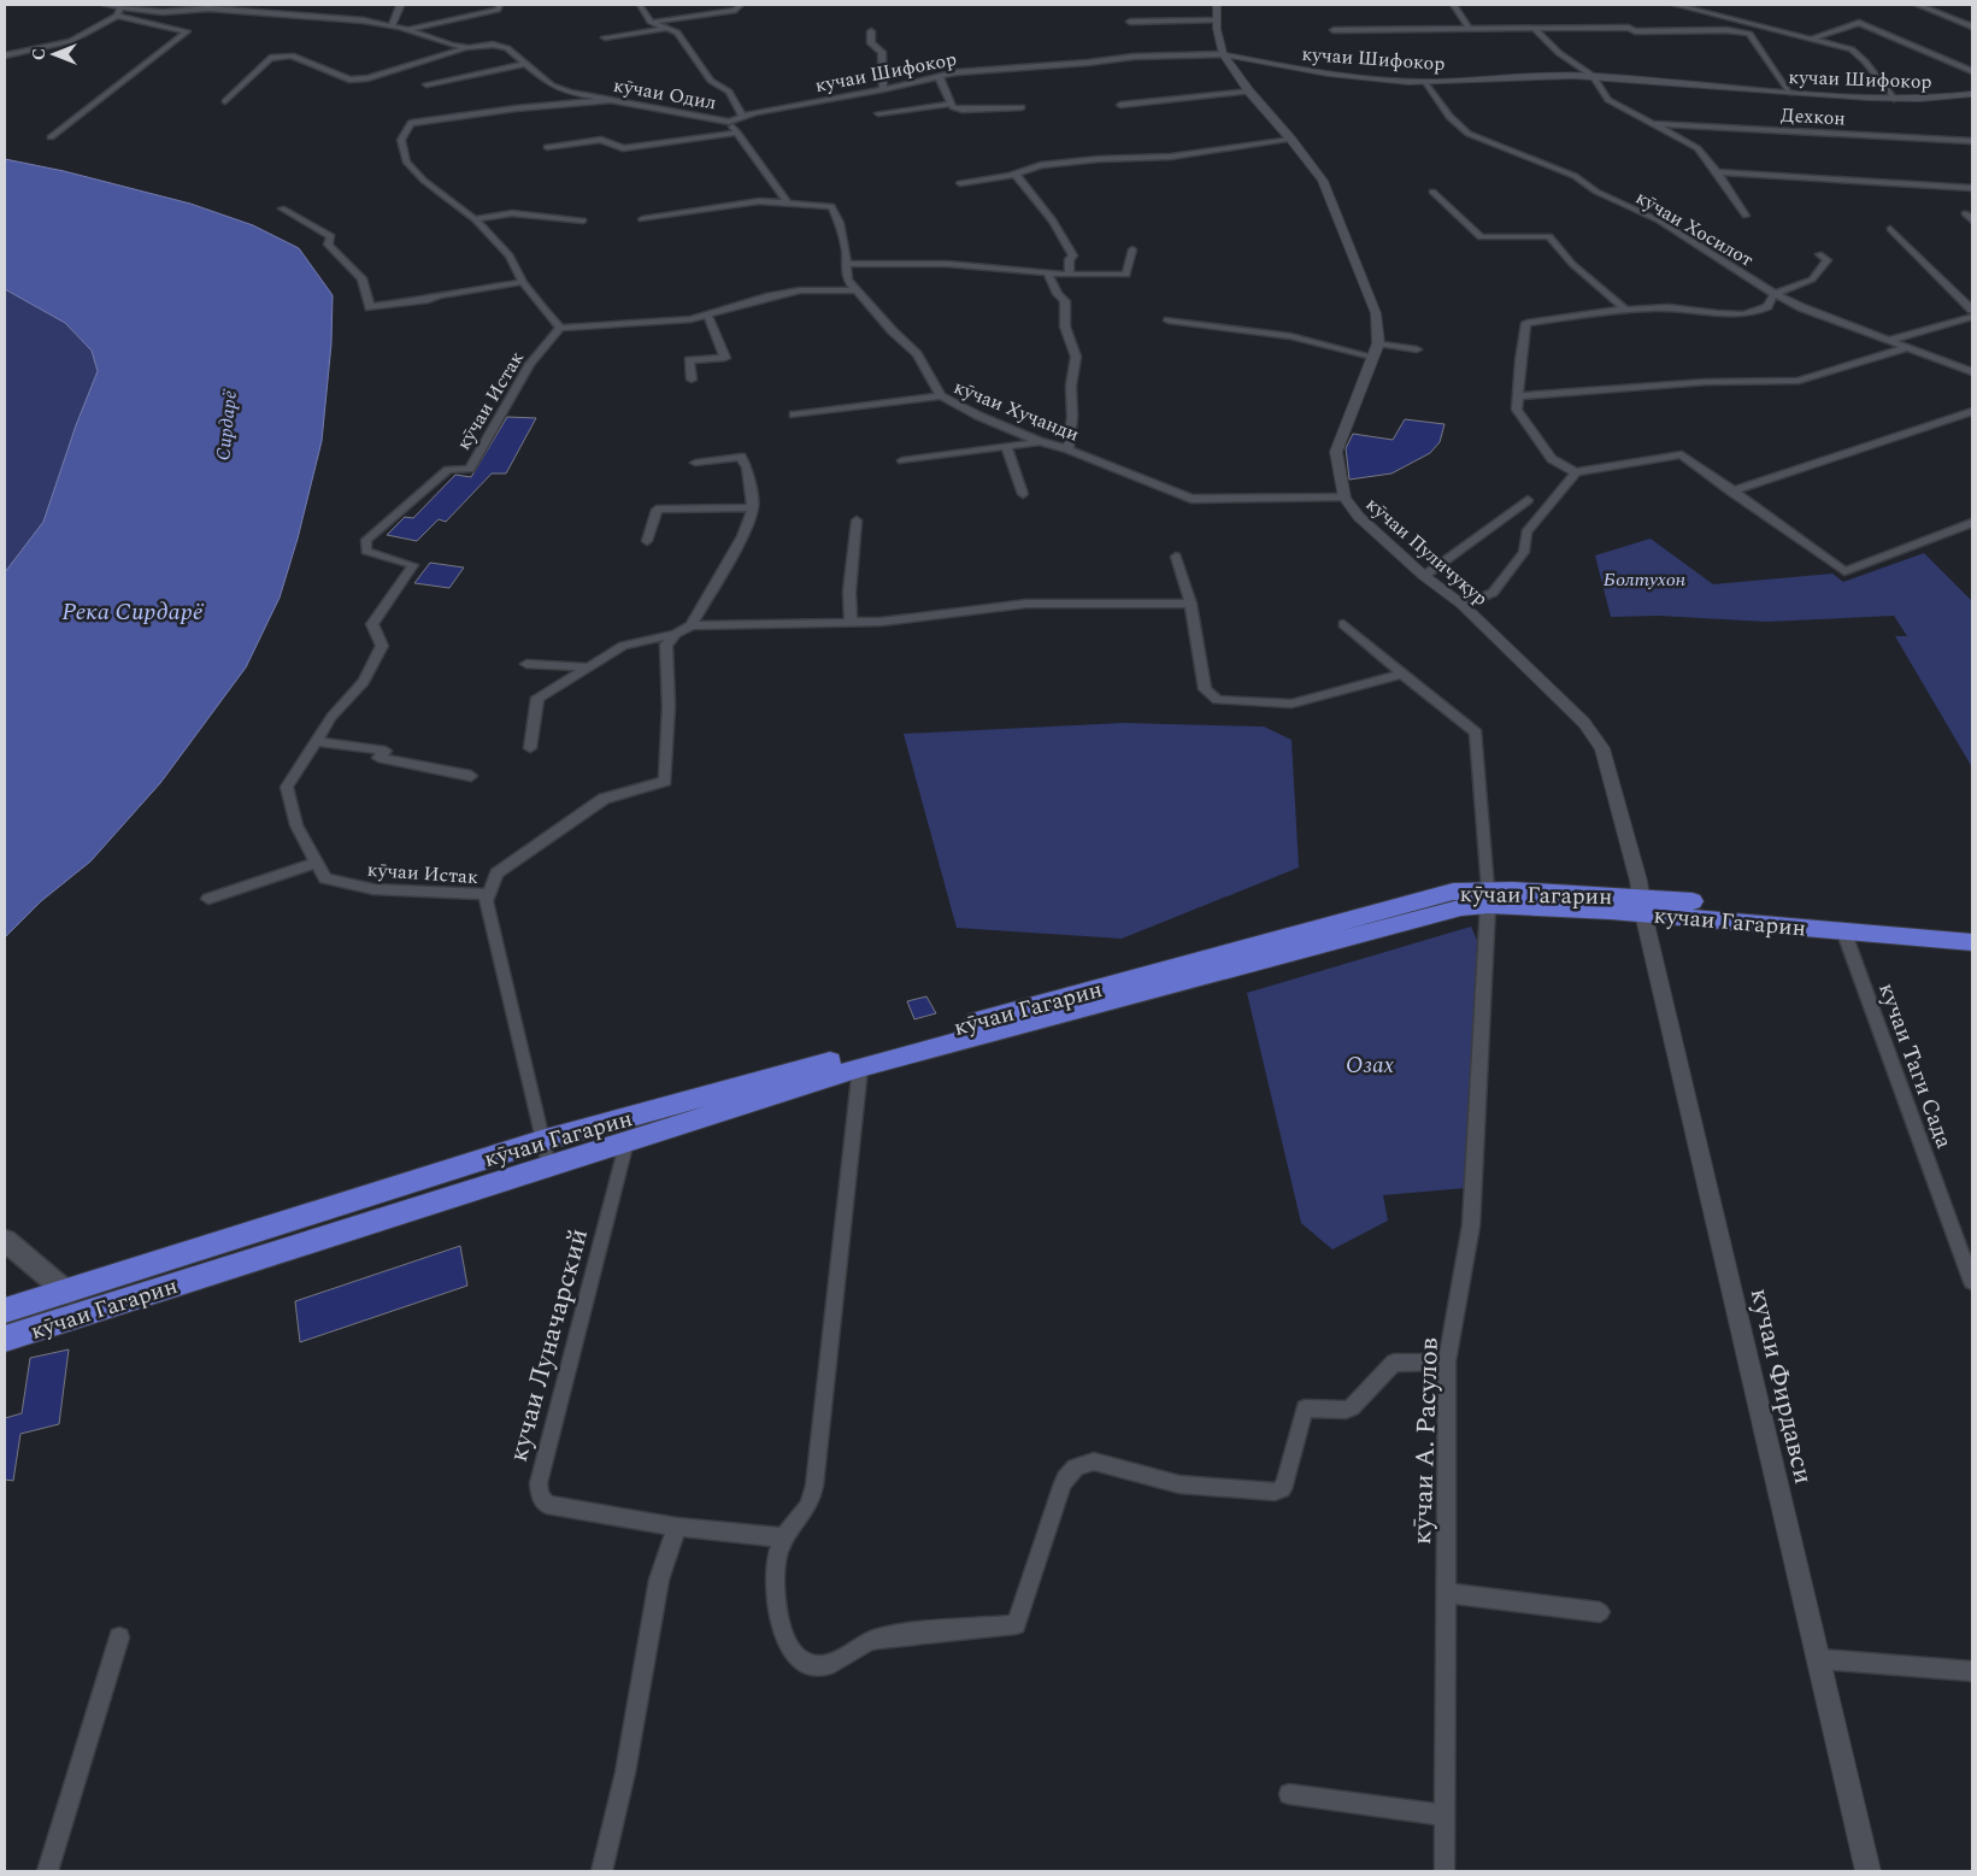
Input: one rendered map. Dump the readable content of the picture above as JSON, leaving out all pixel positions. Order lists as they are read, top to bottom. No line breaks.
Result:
{"streets":{"highway":["кӯчаи Гагарин","кучаи Гагарин"],"street":["кучаи Шифокор","кӯчаи Одил","Дехкон","кӯчаи Хосилот","кӯчаи Истак","кӯчаи Хуҷанди","кӯчаи Пуличуқур","кучаи Таги Сада","кучаи Луначарский","кучаи Фирдавси","кӯчаи А. Расулов"]},"crossings":[["кучаи Шифокор","кӯчаи Одил"],["кучаи Шифокор","кӯчаи Хосилот"],["кучаи Шифокор","кӯчаи Пуличуқур"],["кӯчаи Хуҷанди","кӯчаи Пуличуқур"],["кӯчаи Пуличуқур","кӯчаи Гагарин"],["кӯчаи Пуличуқур","кучаи Гагарин"],["кӯчаи Пуличуқур","кучаи Фирдавси"],["кӯчаи Гагарин","кучаи Гагарин"],["кӯчаи Гагарин","кучаи Луначарский"],["кӯчаи Гагарин","кучаи Фирдавси"],["кӯчаи Гагарин","кӯчаи А. Расулов"],["кучаи Гагарин","кучаи Таги Сада"],["кучаи Гагарин","кучаи Фирдавси"]],"water":["Сирдарё","Река Сирдарё"],"parks":["Болтухон","Озах"],"north":"left"}
